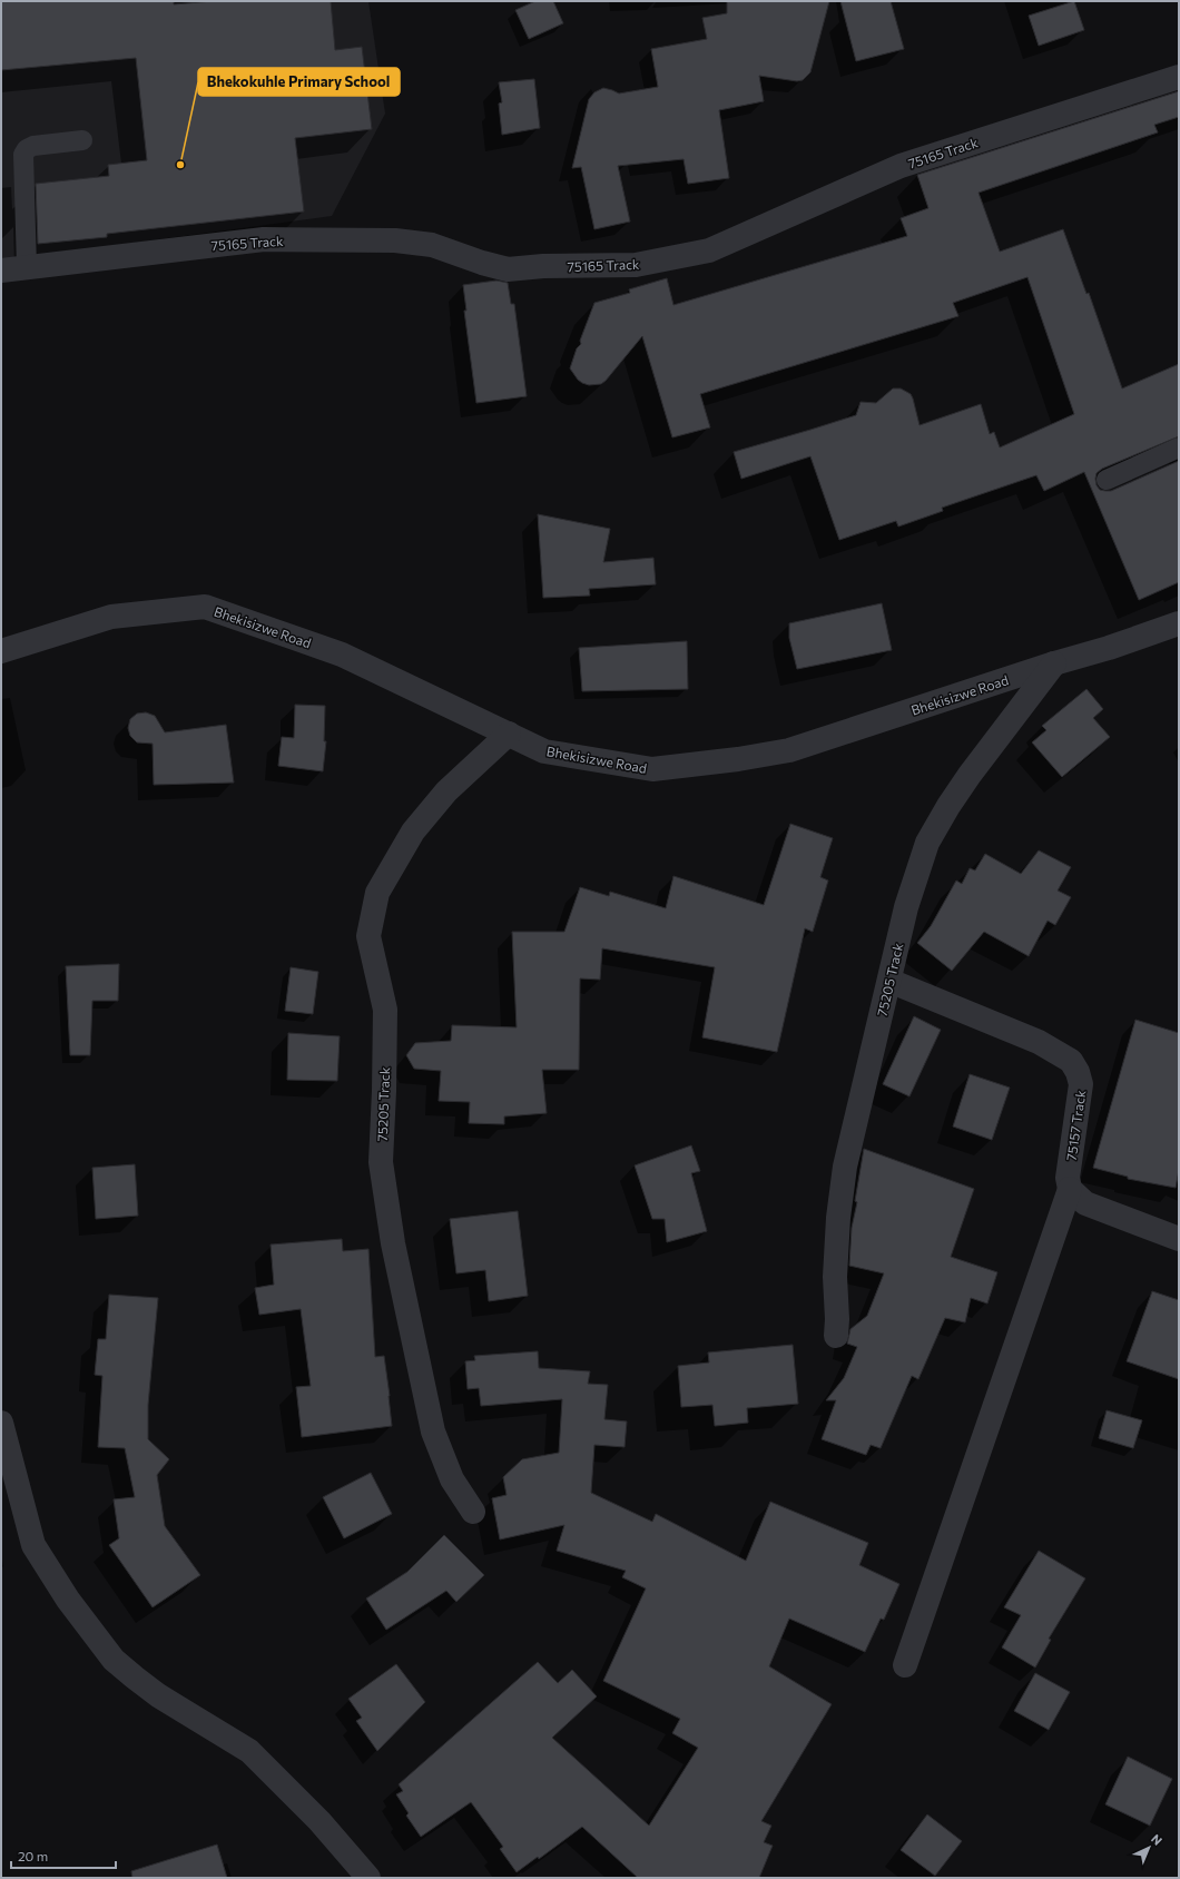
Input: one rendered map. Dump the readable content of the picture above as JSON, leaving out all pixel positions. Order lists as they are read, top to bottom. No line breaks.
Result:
{"streets":{"street":["75165 Track","Bhekisizwe Road","75205 Track","75157 Track"]},"crossings":[["Bhekisizwe Road","75205 Track"],["75205 Track","75157 Track"]],"places":["Bhekokuhle Primary School"],"scale_bar":"20 m","north":"top right"}
